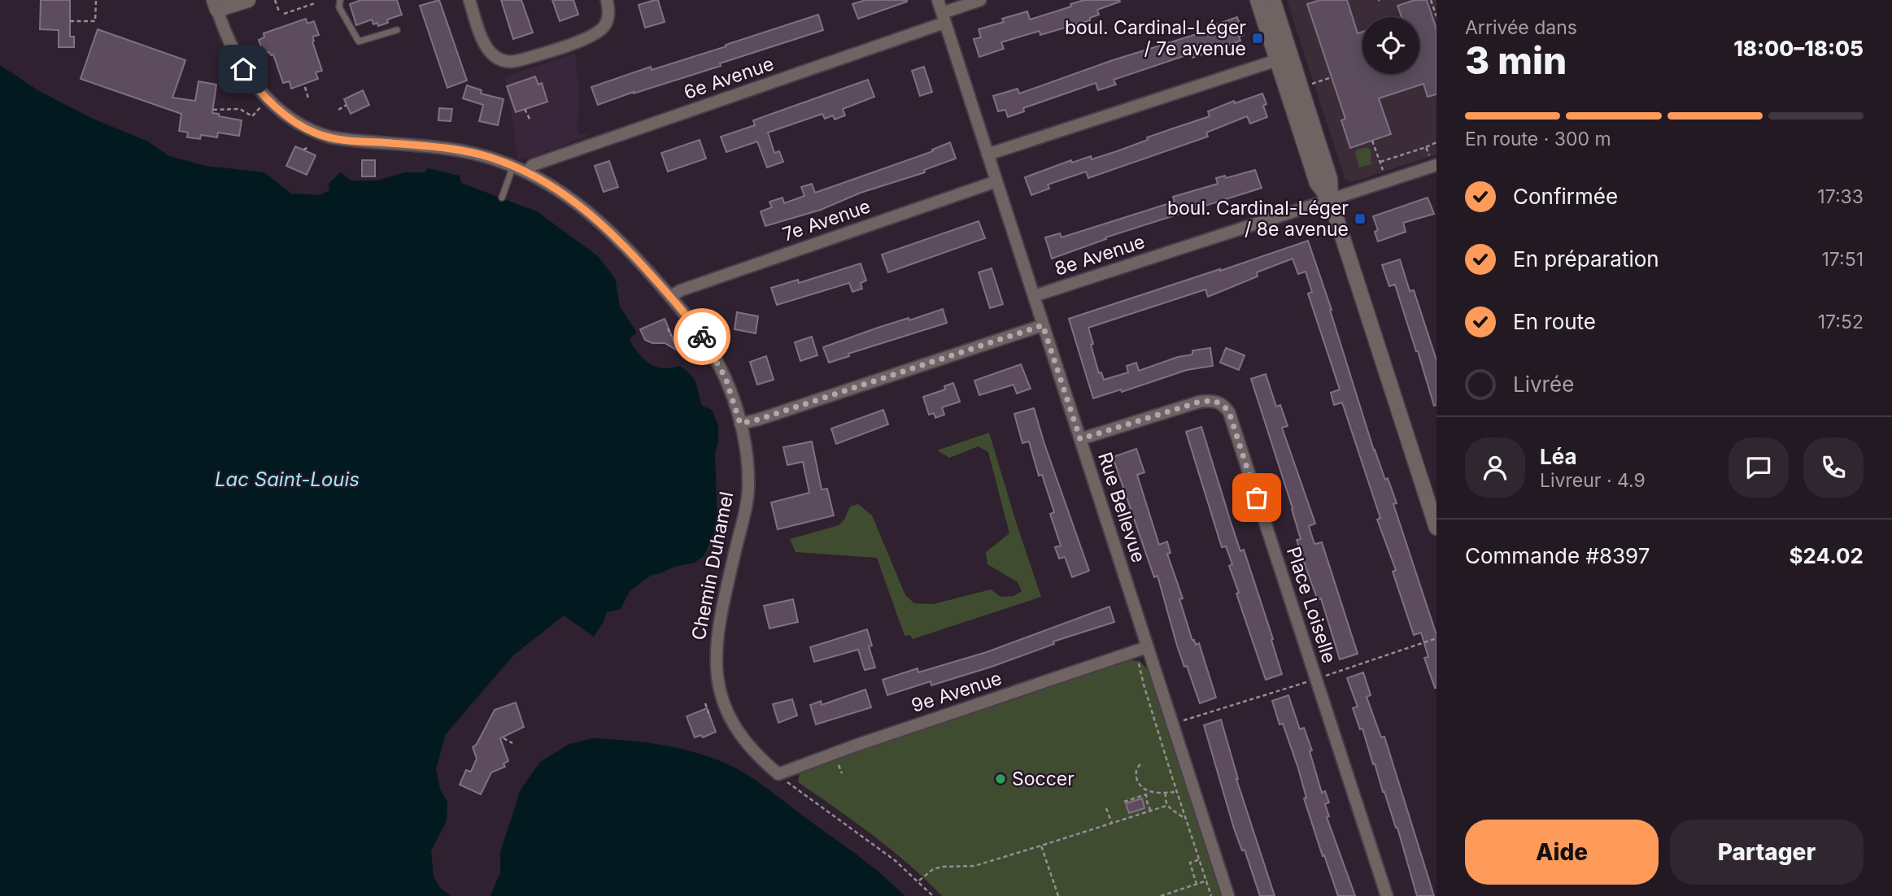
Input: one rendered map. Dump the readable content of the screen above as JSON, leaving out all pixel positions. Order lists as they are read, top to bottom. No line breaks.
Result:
{"streets":{"street":["6e Avenue","7e Avenue","8e Avenue","Rue Bellevue","Chemin Duhamel","Place Loiselle","9e Avenue"]},"crossings":[["6e Avenue","Rue Bellevue"],["6e Avenue","Chemin Duhamel"],["7e Avenue","Rue Bellevue"],["7e Avenue","Chemin Duhamel"],["8e Avenue","Rue Bellevue"],["Rue Bellevue","Place Loiselle"],["Rue Bellevue","9e Avenue"],["Chemin Duhamel","9e Avenue"]],"water":["Lac Saint-Louis"],"places":{"transit":["boul. Cardinal-Léger / 7e avenue","boul. Cardinal-Léger / 8e avenue"],"other":["Soccer"]},"page":{"heading":["3 min","Arrivée dans","18:00–18:05"],"panel":["Léa","Livreur · 4.9","Commande #8397","$24.02"],"bar":"En route · 300 m","list":[["Confirmée","17:33"],["En préparation","17:51"],["En route","17:52"],"Livrée"],"buttons":["Aide","Partager"]}}
